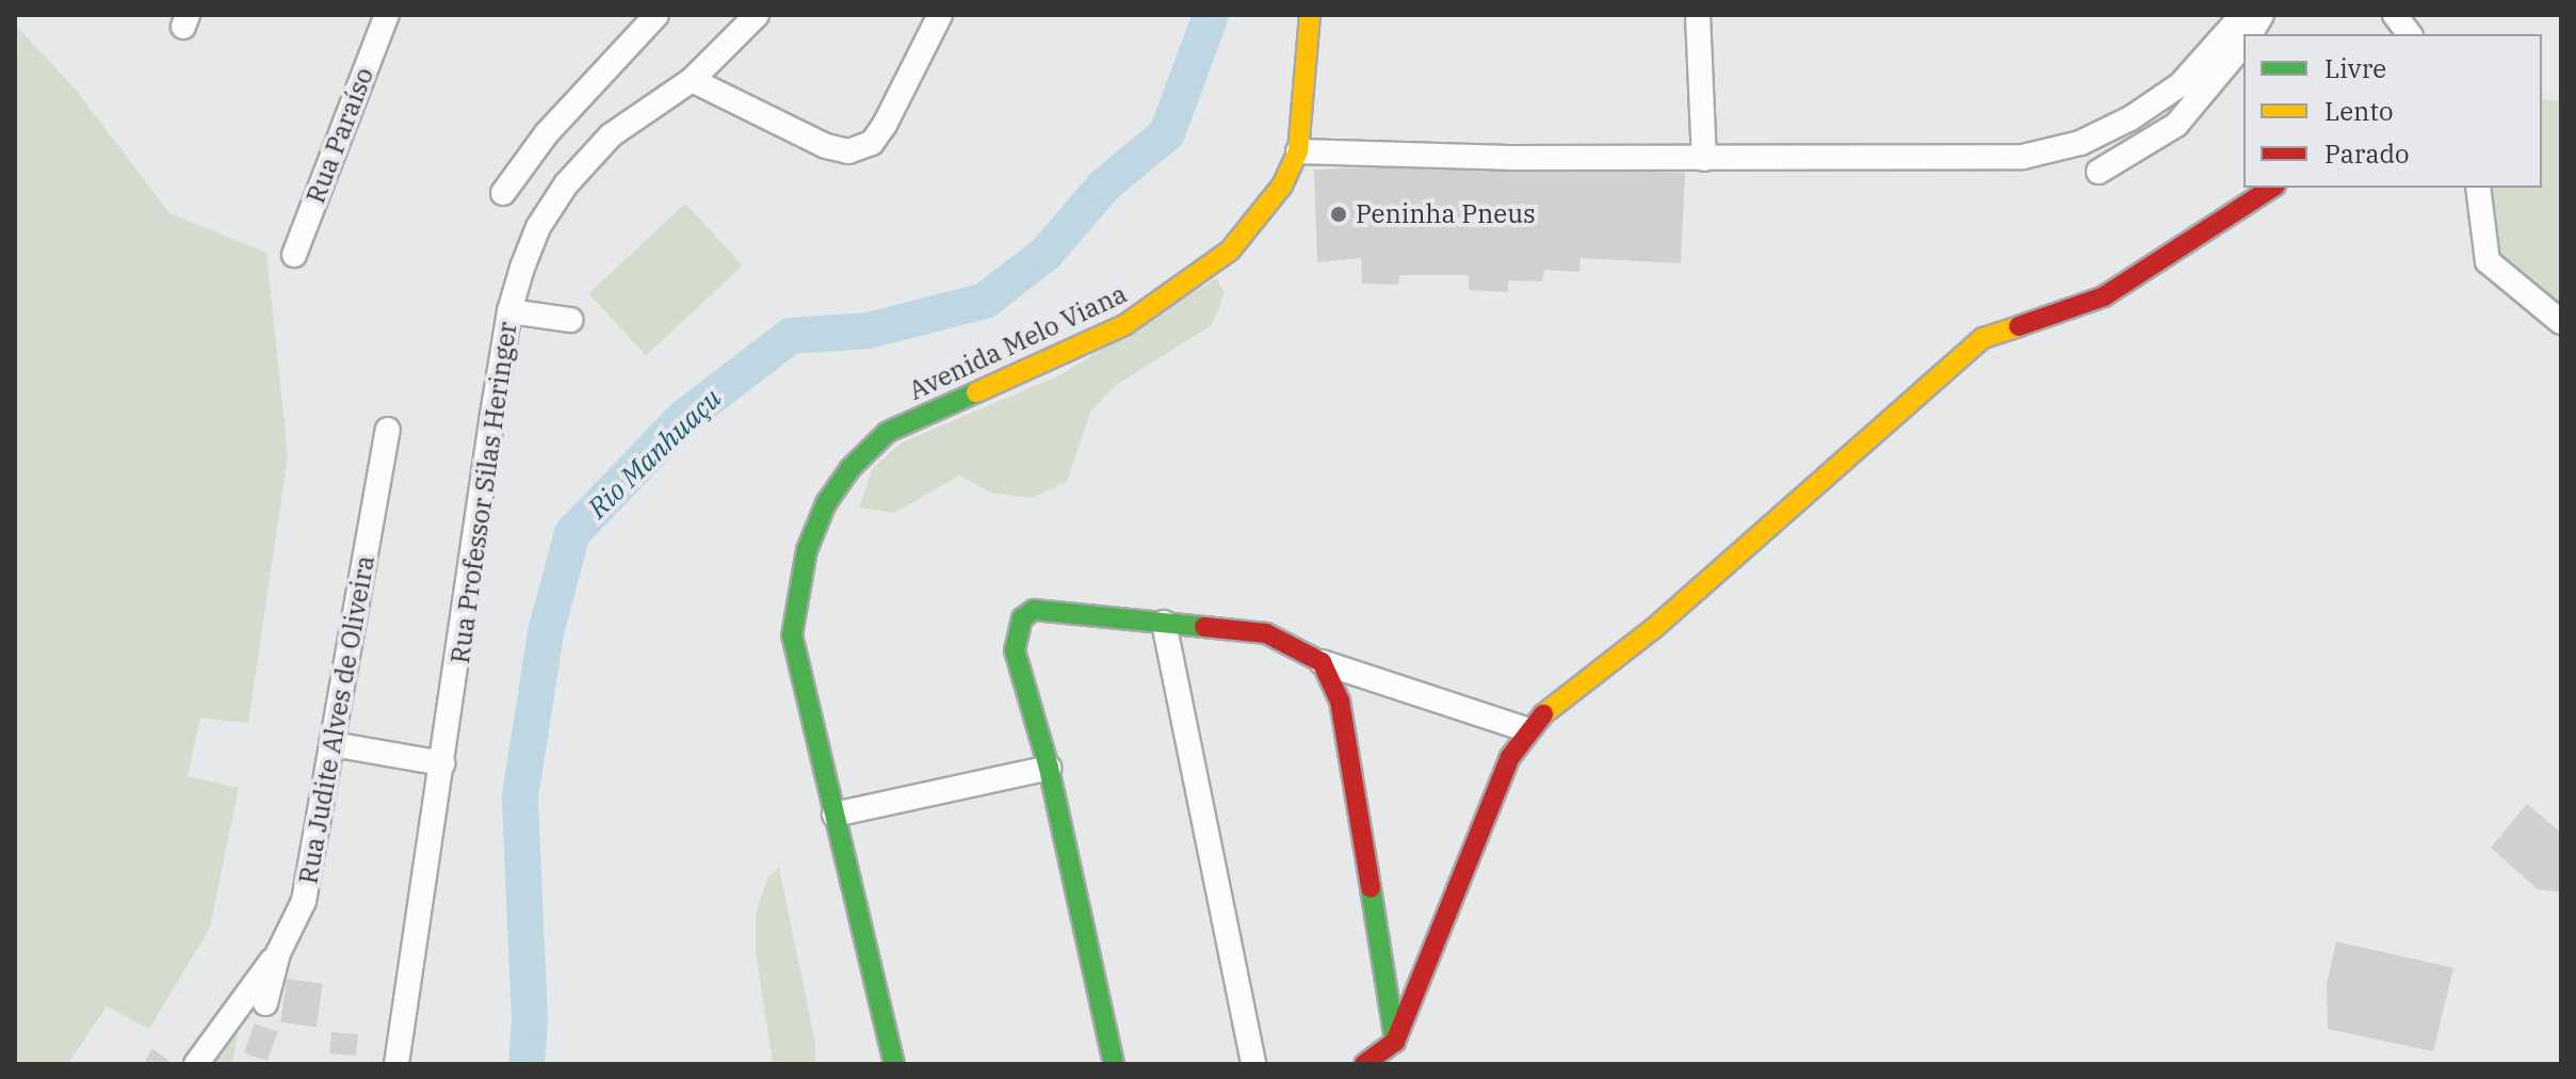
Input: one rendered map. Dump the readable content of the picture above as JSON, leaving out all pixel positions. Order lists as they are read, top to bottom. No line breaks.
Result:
{"streets":{"street":["Rua Paraíso","Avenida Melo Viana","Rua Professor Silas Heringer","Rua Judite Alves de Oliveira"]},"water":["Rio Manhuaçu"],"places":["Peninha Pneus"],"legend":["Livre","Lento","Parado"]}
